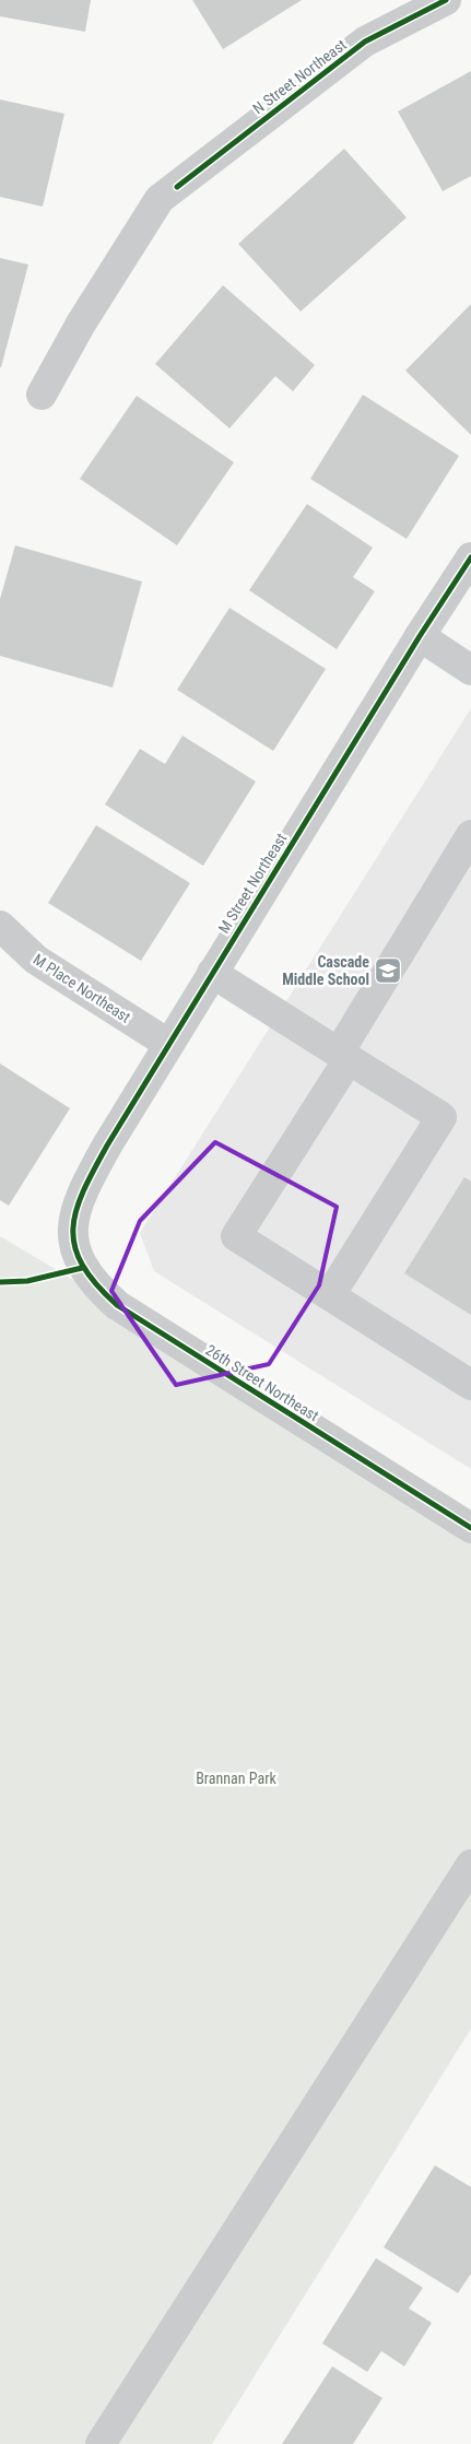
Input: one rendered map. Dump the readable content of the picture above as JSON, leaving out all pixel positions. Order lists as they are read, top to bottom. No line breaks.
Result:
{"streets":{"street":["N Street Northeast","M Street Northeast","M Place Northeast","26th Street Northeast"]},"crossings":[["M Street Northeast","M Place Northeast"],["M Street Northeast","26th Street Northeast"]],"parks":["Brannan Park"],"places":{"school or university":["Cascade Middle School"]}}
